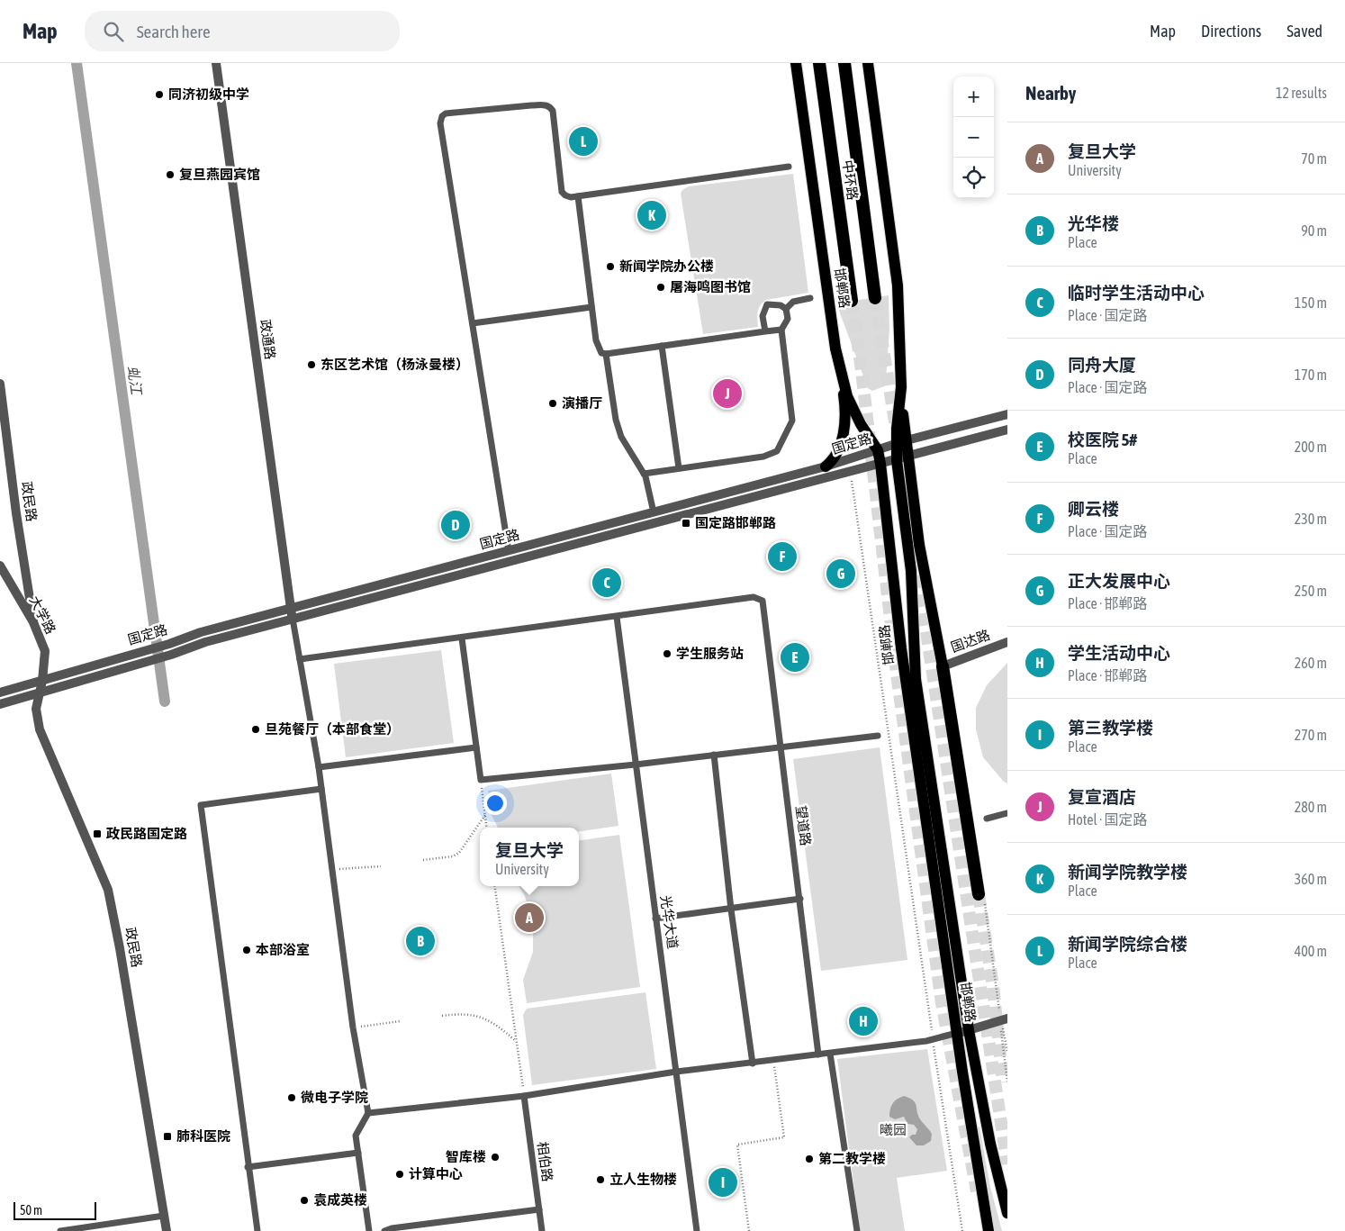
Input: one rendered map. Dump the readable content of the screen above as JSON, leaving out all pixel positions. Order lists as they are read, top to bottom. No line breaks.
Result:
{"streets":{"highway":["中环路"],"main road":["邯郸路"],"street":["政通路","国定路","政民路","大学路","国达路"],"lane":["望道路","光华大道","相伯路"]},"crossings":[["邯郸路","国定路"],["邯郸路","国达路"],["政通路","国定路"],["国定路","政民路"],["国定路","大学路"],["政民路","大学路"],["望道路","光华大道"]],"water":["虬江"],"parks":["曦园"],"places":{"other":["同济初级中学","复旦燕园宾馆","新闻学院办公楼","屠海鸣图书馆","东区艺术馆（杨泳曼楼）","演播厅","学生服务站","旦苑餐厅（本部食堂）","本部浴室","微电子学院","智库楼","第二教学楼","计算中心","立人生物楼","袁成英楼"],"transit":["国定路邯郸路","政民路国定路","肺科医院"]},"scale_bar":"50 m","page":{"header":"Map","search":"Search here","nav":["Map","Directions","Saved"],"heading":["Nearby","12 results"],"map_buttons":["+","−"],"list":[{"mark":"A","name":"复旦大学","note":"University","value":"70 m"},{"mark":"B","name":"光华楼","note":"Place","value":"90 m"},{"mark":"C","name":"临时学生活动中心","note":"Place · 国定路","value":"150 m"},{"mark":"D","name":"同舟大厦","note":"Place · 国定路","value":"170 m"},{"mark":"E","name":"校医院 5#","note":"Place","value":"200 m"},{"mark":"F","name":"卿云楼","note":"Place · 国定路","value":"230 m"},{"mark":"G","name":"正大发展中心","note":"Place · 邯郸路","value":"250 m"},{"mark":"H","name":"学生活动中心","note":"Place · 邯郸路","value":"260 m"},{"mark":"I","name":"第三教学楼","note":"Place","value":"270 m"},{"mark":"J","name":"复宣酒店","note":"Hotel · 国定路","value":"280 m"},{"mark":"K","name":"新闻学院教学楼","note":"Place","value":"360 m"},{"mark":"L","name":"新闻学院综合楼","note":"Place","value":"400 m"}],"pins":["L","K","J","D","F","G","C","E","A","B","H","I"],"popup":["复旦大学","University"],"scale":"50 m"}}
